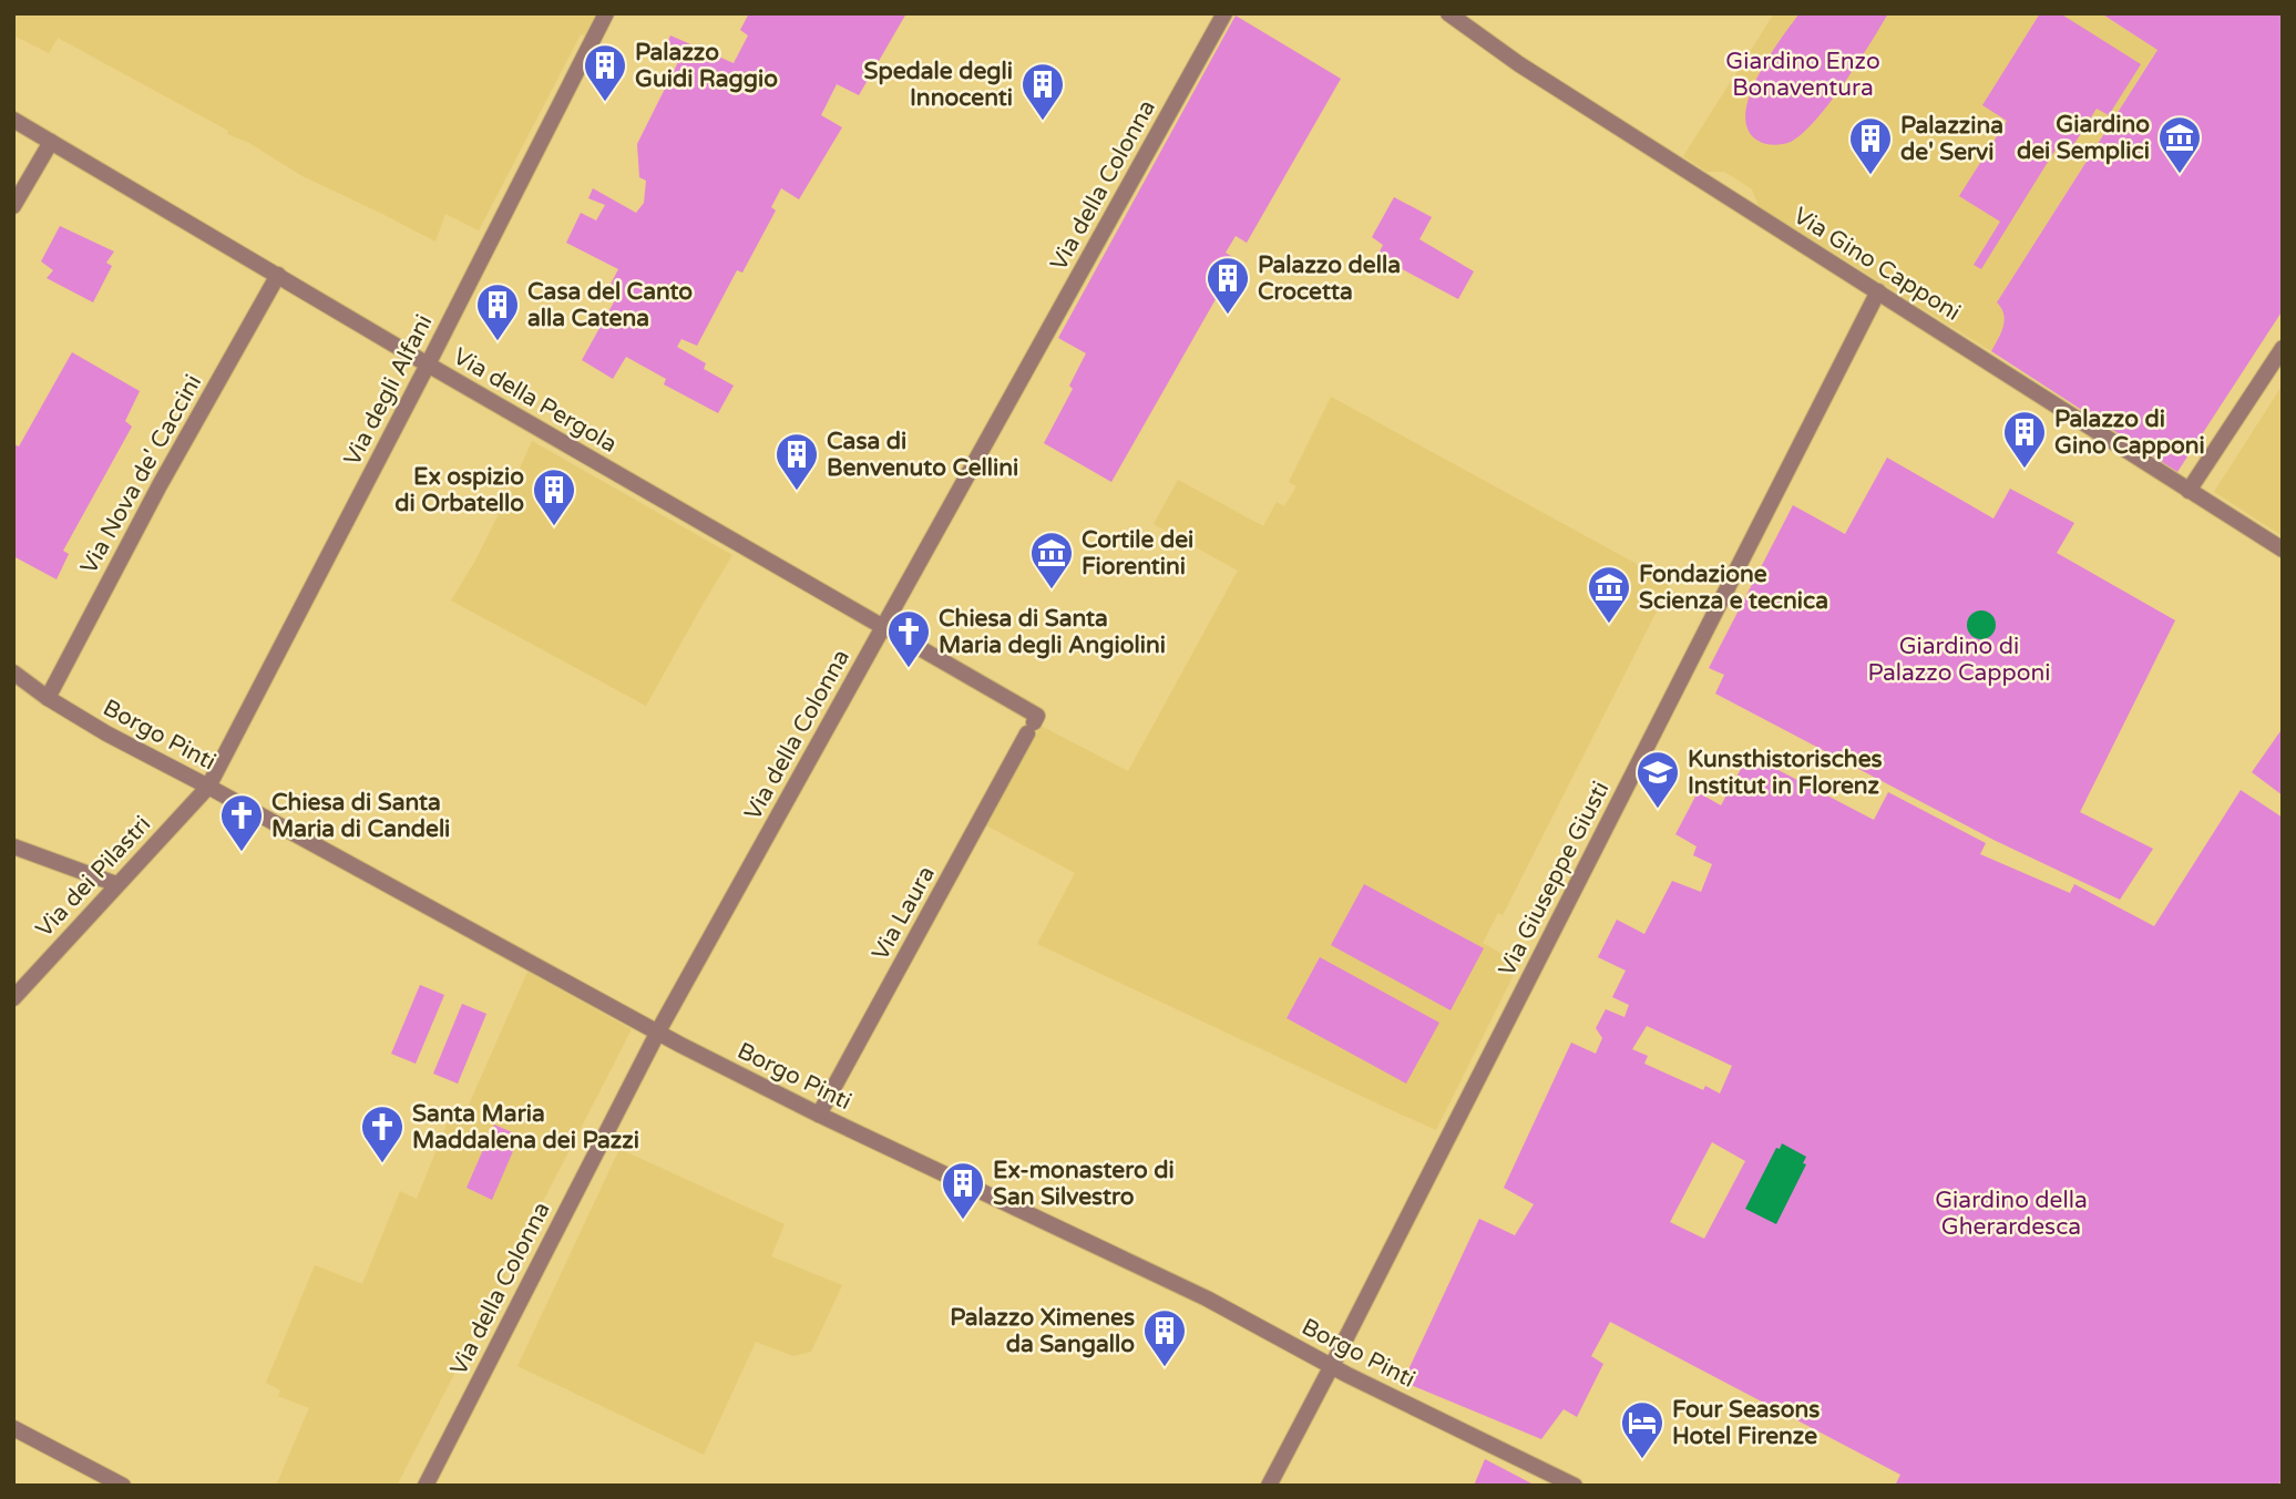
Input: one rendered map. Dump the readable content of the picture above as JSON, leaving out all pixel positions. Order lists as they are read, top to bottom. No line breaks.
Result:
{"streets":{"street":["Via della Colonna","Via Gino Capponi","Via degli Alfani","Via della Pergola","Via Nova de' Caccini","Borgo Pinti","Via dei Pilastri","Via Giuseppe Giusti","Via Laura"]},"crossings":[["Via della Colonna","Via della Pergola"],["Via della Colonna","Borgo Pinti"],["Via Gino Capponi","Via Giuseppe Giusti"],["Via degli Alfani","Via della Pergola"],["Via degli Alfani","Borgo Pinti"],["Via degli Alfani","Via dei Pilastri"],["Via della Pergola","Via Nova de' Caccini"],["Via della Pergola","Via Laura"],["Via Nova de' Caccini","Borgo Pinti"],["Borgo Pinti","Via dei Pilastri"],["Borgo Pinti","Via Giuseppe Giusti"],["Borgo Pinti","Via Laura"]],"parks":["Giardino Enzo Bonaventura","Giardino di Palazzo Capponi","Giardino della Gherardesca"],"places":{"building":["Palazzo Guidi Raggio","Spedale degli Innocenti","Palazzina de' Servi","Palazzo della Crocetta","Casa del Canto alla Catena","Palazzo di Gino Capponi","Casa di Benvenuto Cellini","Ex ospizio di Orbatello","Ex-monastero di San Silvestro","Palazzo Ximenes da Sangallo"],"museum":["Giardino dei Semplici","Cortile dei Fiorentini","Fondazione Scienza e tecnica"],"church":["Chiesa di Santa Maria degli Angiolini","Chiesa di Santa Maria di Candeli","Santa Maria Maddalena dei Pazzi"],"school or university":["Kunsthistorisches Institut in Florenz"],"hotel":["Four Seasons Hotel Firenze"]}}
